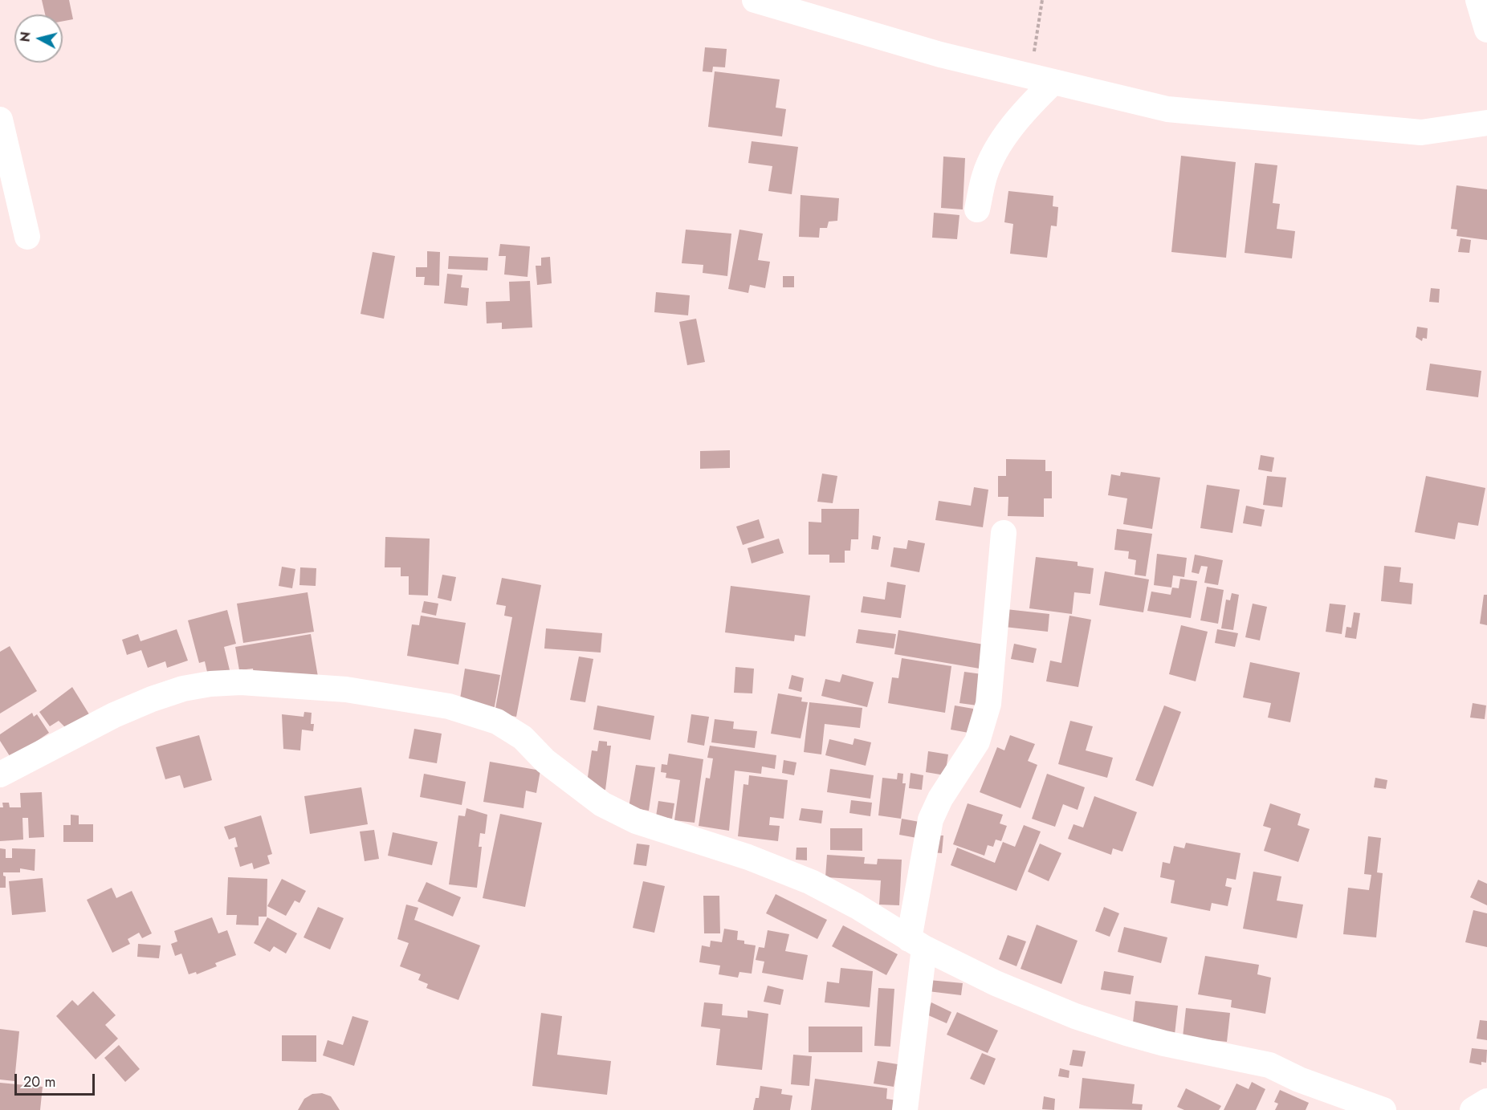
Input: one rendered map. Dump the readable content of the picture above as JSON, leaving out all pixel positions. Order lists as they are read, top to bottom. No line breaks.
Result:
{"scale_bar":"20 m","north":"left"}
